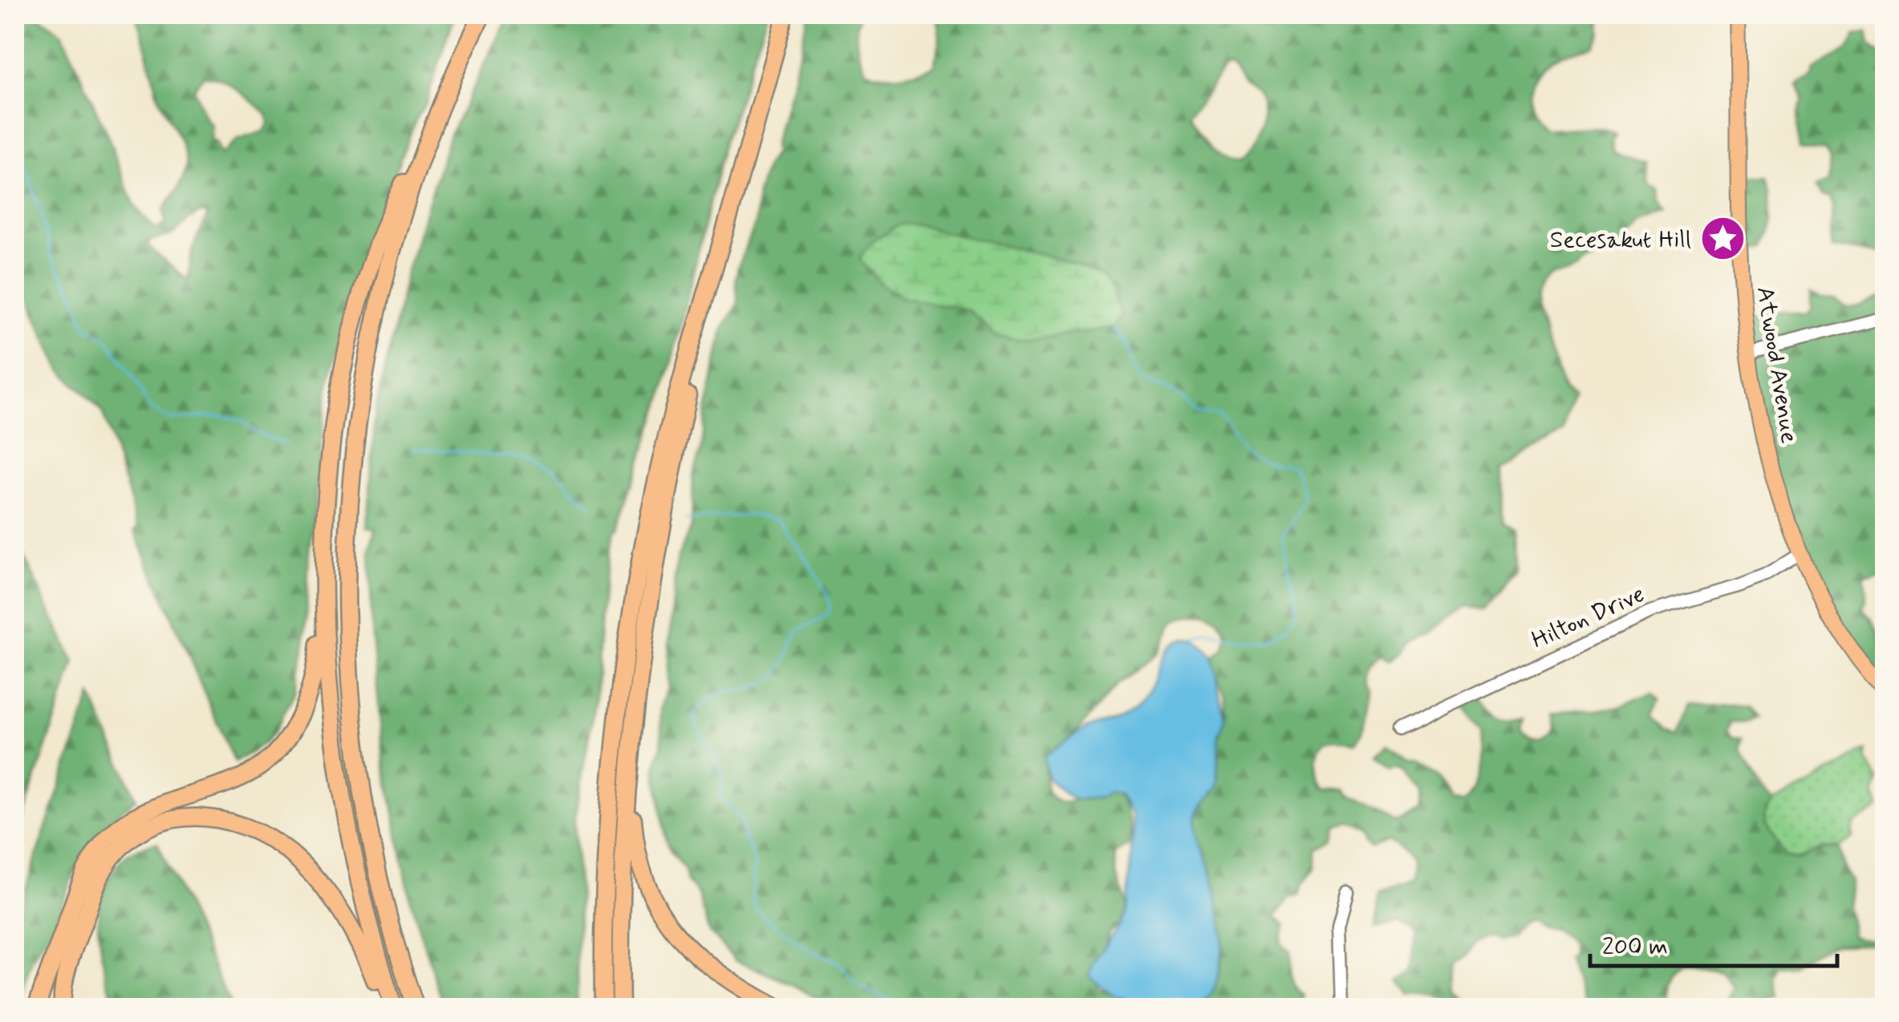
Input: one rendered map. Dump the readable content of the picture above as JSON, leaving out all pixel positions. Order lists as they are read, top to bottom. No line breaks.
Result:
{"streets":{"main road":["Atwood Avenue"],"street":["Hilton Drive"]},"crossings":[["Atwood Avenue","Hilton Drive"]],"places":{"place":["Secesakut Hill"]},"scale_bar":"200 m"}
